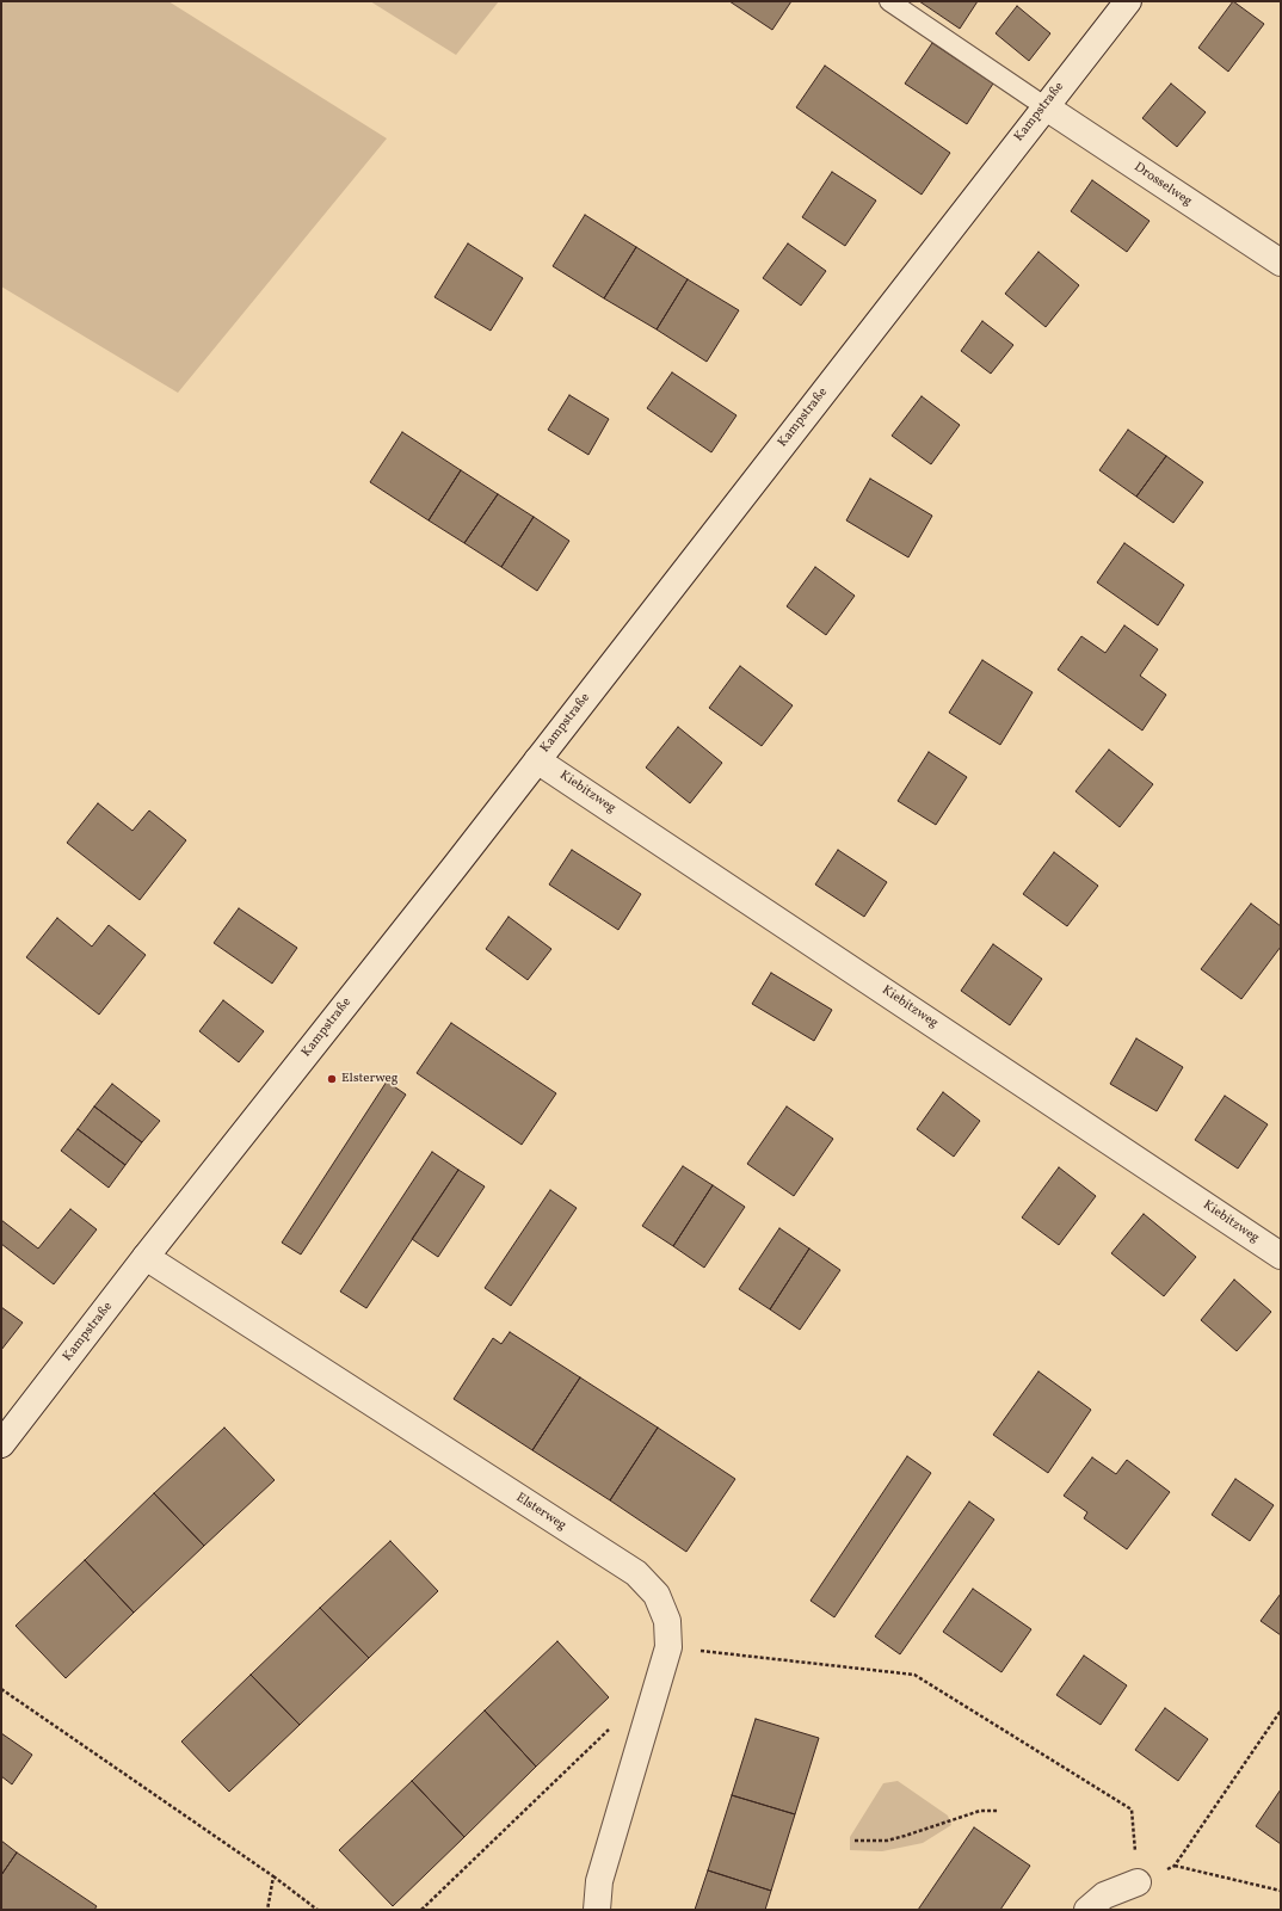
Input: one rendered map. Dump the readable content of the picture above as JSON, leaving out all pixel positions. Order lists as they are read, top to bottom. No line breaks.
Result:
{"streets":{"street":["Kampstraße","Drosselweg","Kiebitzweg","Elsterweg"]},"crossings":[["Kampstraße","Drosselweg"],["Kampstraße","Kiebitzweg"],["Kampstraße","Elsterweg"]],"places":["Elsterweg"]}
